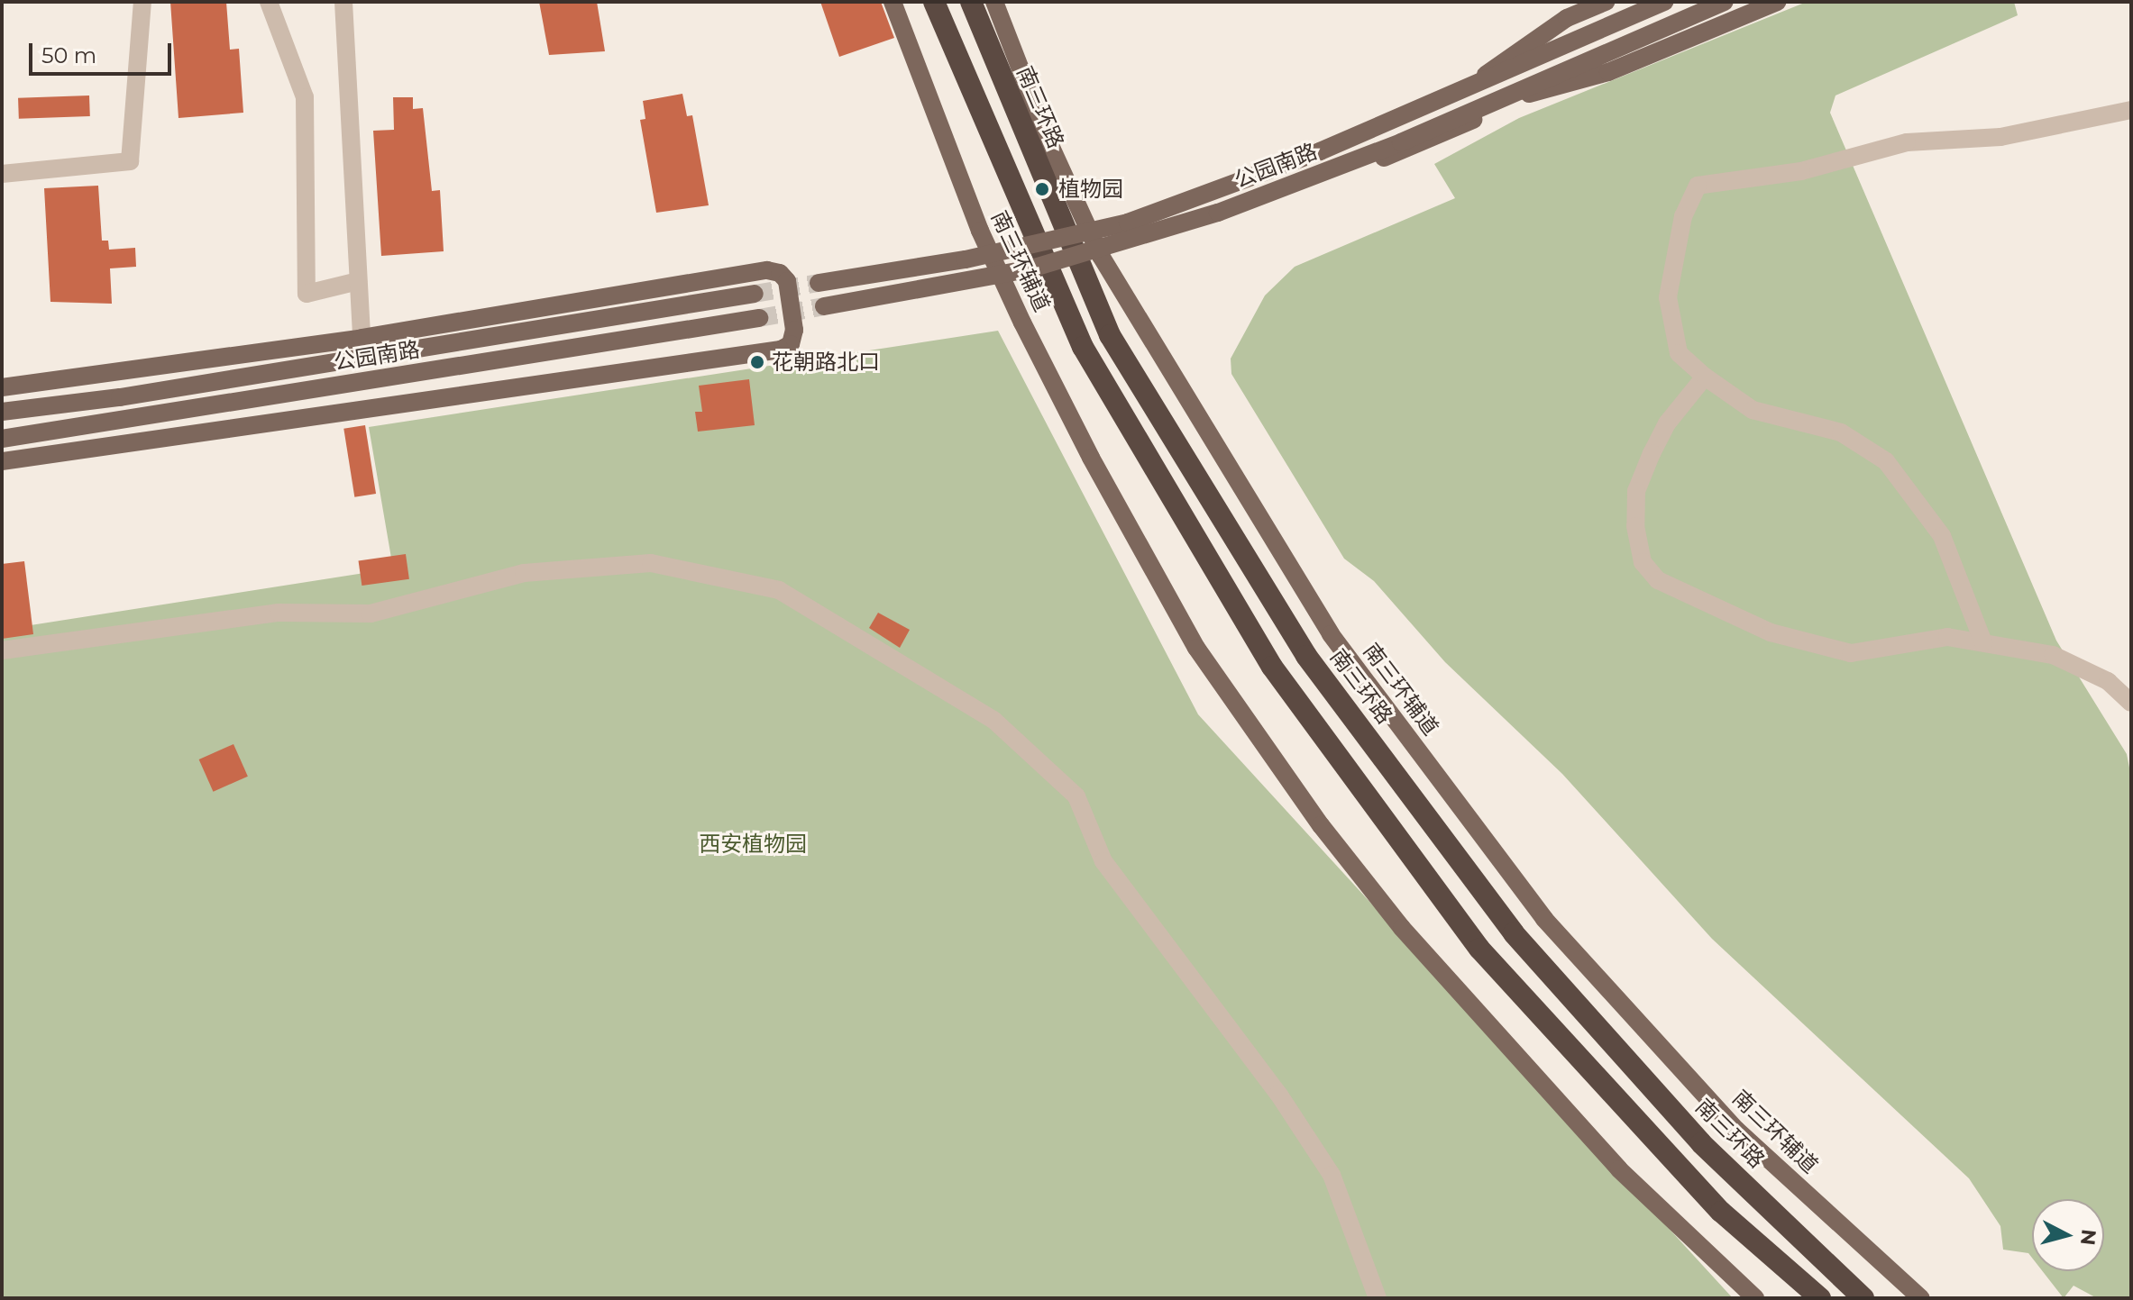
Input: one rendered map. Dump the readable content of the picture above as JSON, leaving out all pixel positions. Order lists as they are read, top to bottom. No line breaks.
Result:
{"streets":{"highway":["南三环路"],"main road":["公园南路","南三环辅道"]},"parks":["西安植物园"],"places":["植物园","花朝路北口"],"scale_bar":"50 m","north":"right"}
